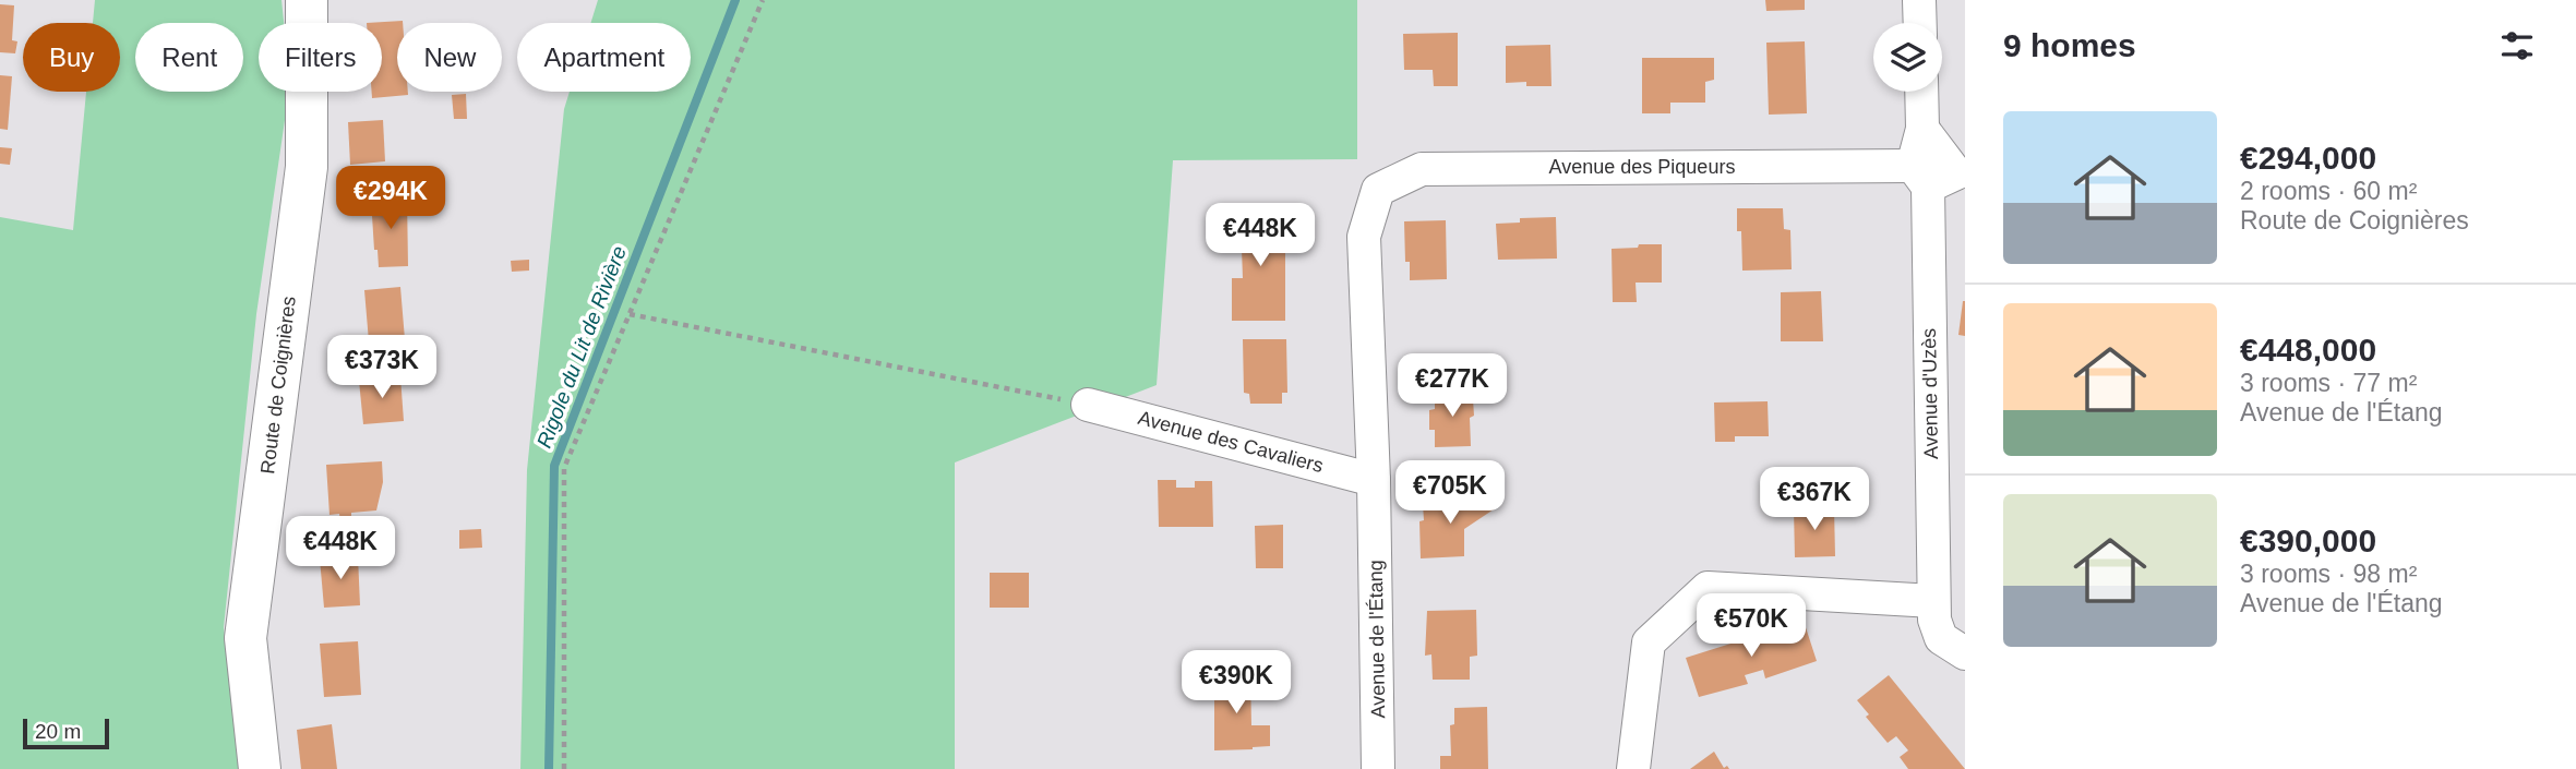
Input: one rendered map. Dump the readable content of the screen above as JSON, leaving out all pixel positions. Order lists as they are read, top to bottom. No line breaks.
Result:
{"streets":{"street":["Avenue des Piqueurs","Route de Coignières","Avenue d'Uzès","Avenue des Cavaliers","Avenue de l'Étang"]},"crossings":[["Avenue des Piqueurs","Avenue d'Uzès"],["Avenue des Piqueurs","Avenue de l'Étang"],["Avenue des Cavaliers","Avenue de l'Étang"]],"water":["Rigole du Lit de Rivière"],"scale_bar":"20 m","page":{"heading":"9 homes","chip":["Buy","Rent","Filters","New","Apartment"],"list":[{"name":"€294,000","note":"2 rooms · 60 m² · Route de Coignières"},{"name":"€448,000","note":"3 rooms · 77 m² · Avenue de l'Étang"},{"name":"€390,000","note":"3 rooms · 98 m² · Avenue de l'Étang"}],"price":["€294K","€448K","€373K","€277K","€705K","€367K","€448K","€570K","€390K"],"scale":"20 m"}}
